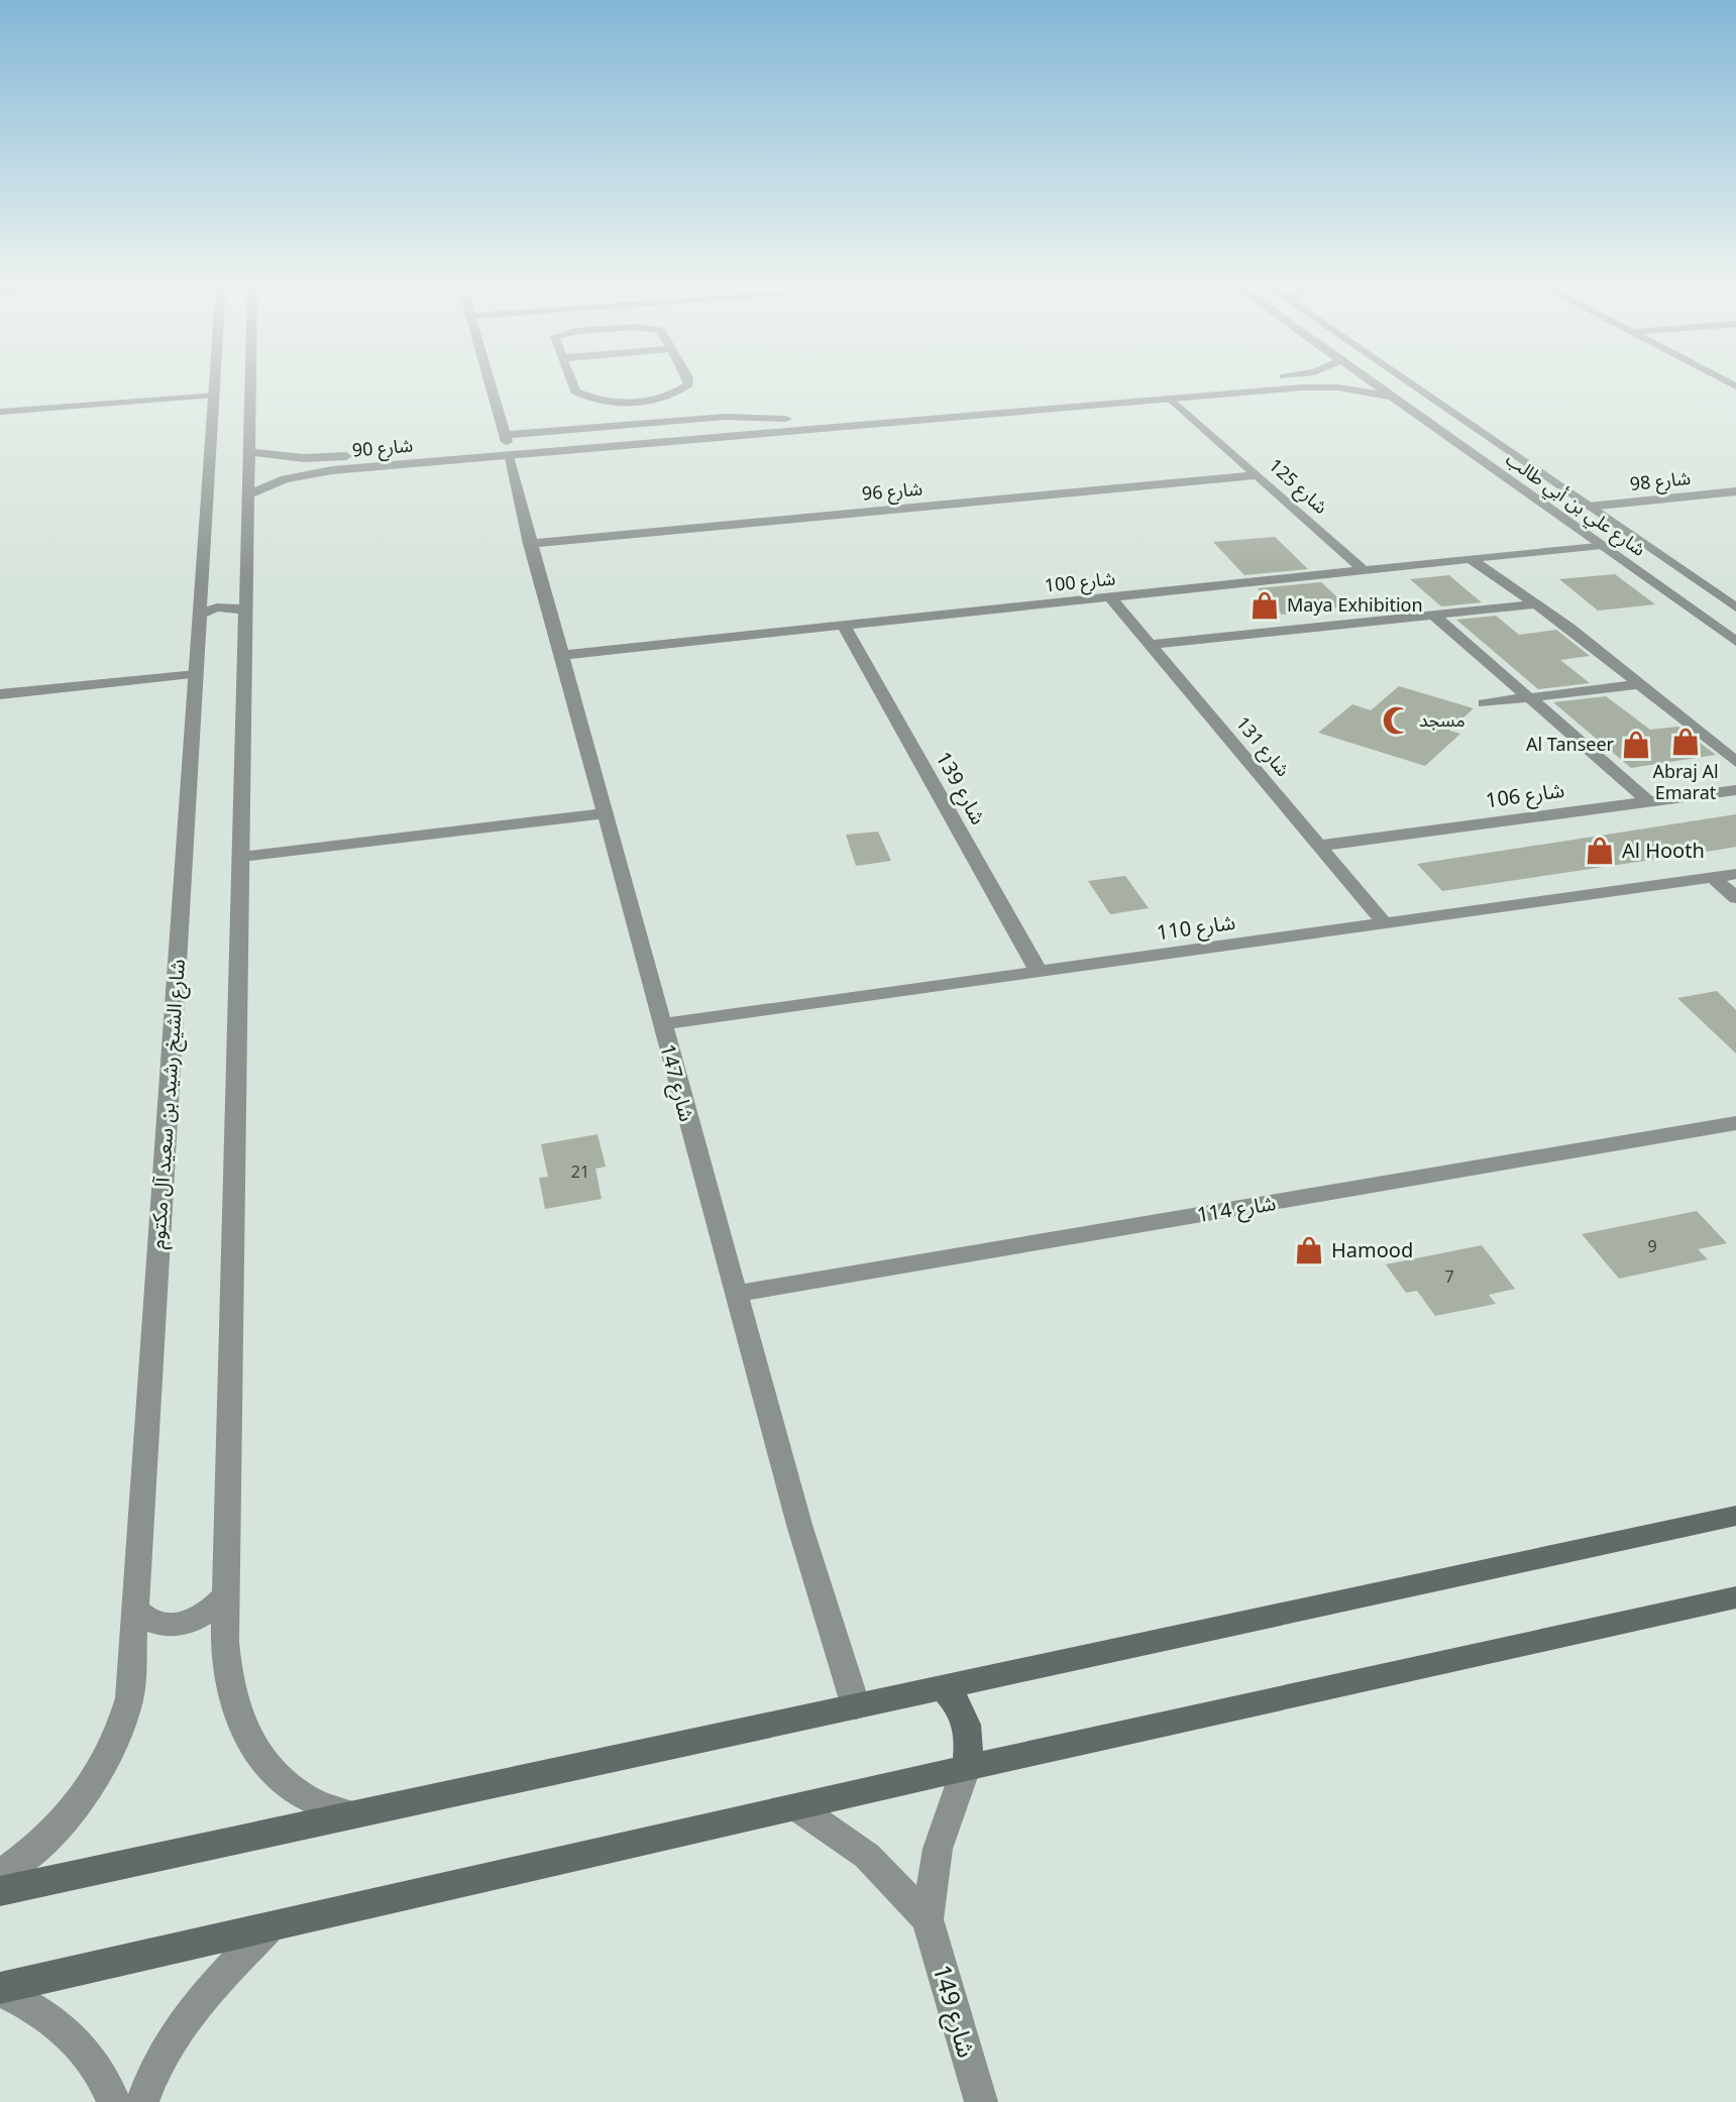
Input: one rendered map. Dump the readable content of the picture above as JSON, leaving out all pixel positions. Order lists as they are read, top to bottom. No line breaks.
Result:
{"streets":{"street":["شارع 90","شارع 98","شارع 125","شارع 96","شارع علي بن أبي طالب","شارع 100","شارع 131","شارع 139","شارع 106","شارع 110","شارع 147","شارع الشيخ رشيد بن سعيد آل مكتوم","شارع 114","شارع 149"]},"crossings":[["شارع 90","شارع 125"],["شارع 90","شارع علي بن أبي طالب"],["شارع 90","شارع 147"],["شارع 90","شارع الشيخ رشيد بن سعيد آل مكتوم"],["شارع 98","شارع علي بن أبي طالب"],["شارع 125","شارع 96"],["شارع 125","شارع 100"],["شارع 96","شارع 147"],["شارع علي بن أبي طالب","شارع 100"],["شارع 100","شارع 131"],["شارع 100","شارع 139"],["شارع 100","شارع 147"],["شارع 131","شارع 106"],["شارع 131","شارع 110"],["شارع 139","شارع 110"],["شارع 110","شارع 147"],["شارع 147","شارع 114"]],"places":{"shop":["Maya Exhibition","Abraj Al Emarat","Al Tanseer","Al Hooth","Hamood"],"mosque":["مسجد"]},"house_numbers":["21","9","7"]}
